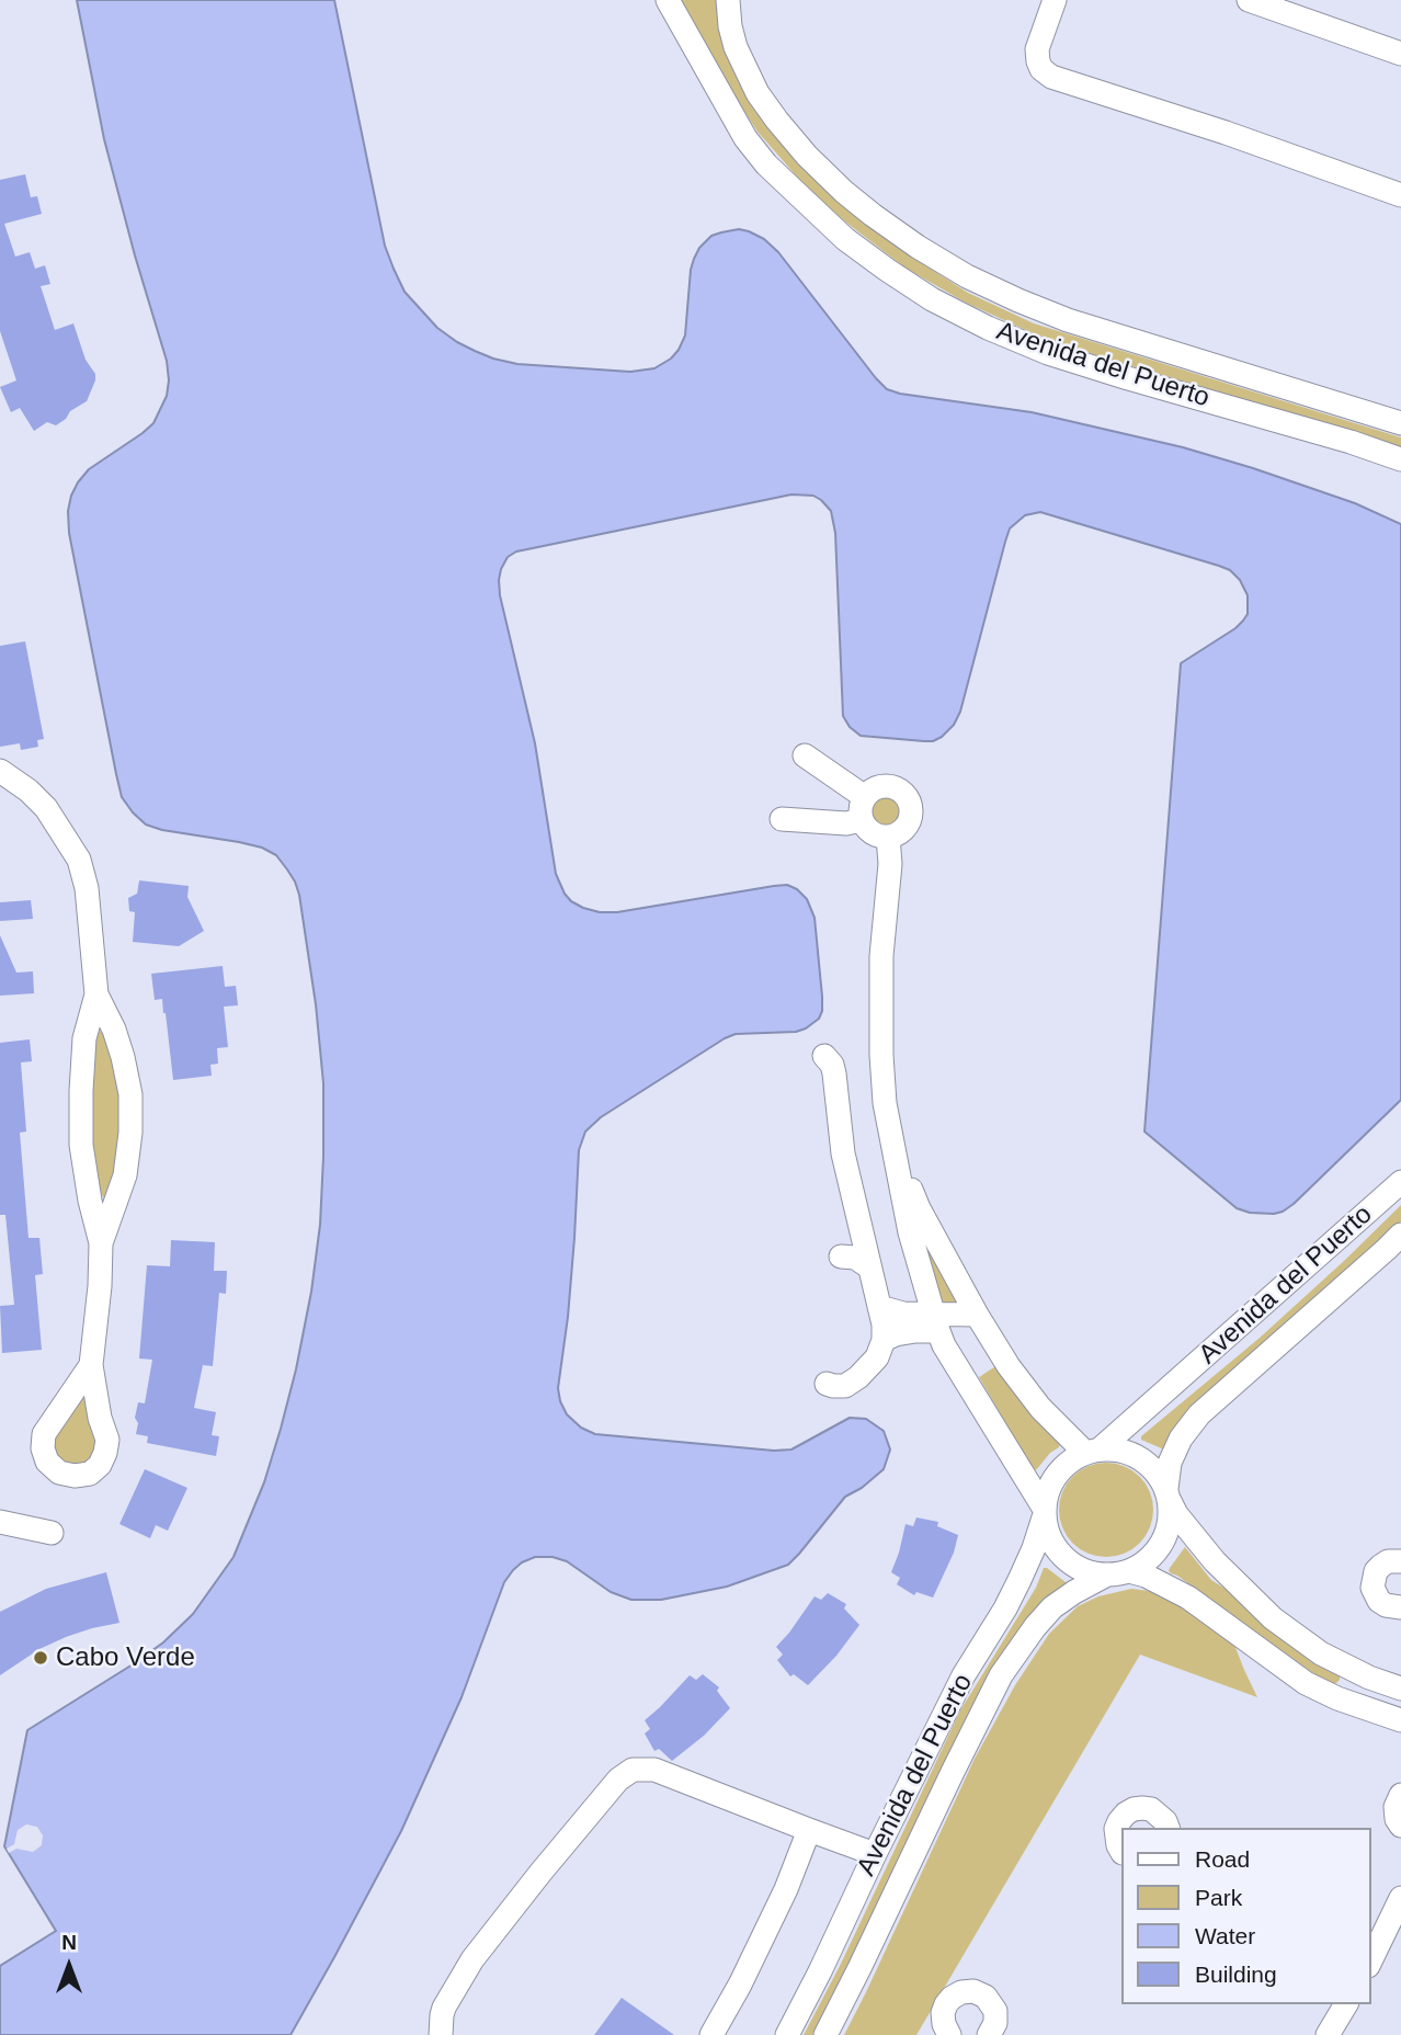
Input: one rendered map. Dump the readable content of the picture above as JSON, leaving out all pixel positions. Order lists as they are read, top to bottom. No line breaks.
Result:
{"streets":{"street":["Avenida del Puerto"]},"places":["Cabo Verde"],"legend":["Road","Park","Water","Building"],"north":"top"}
